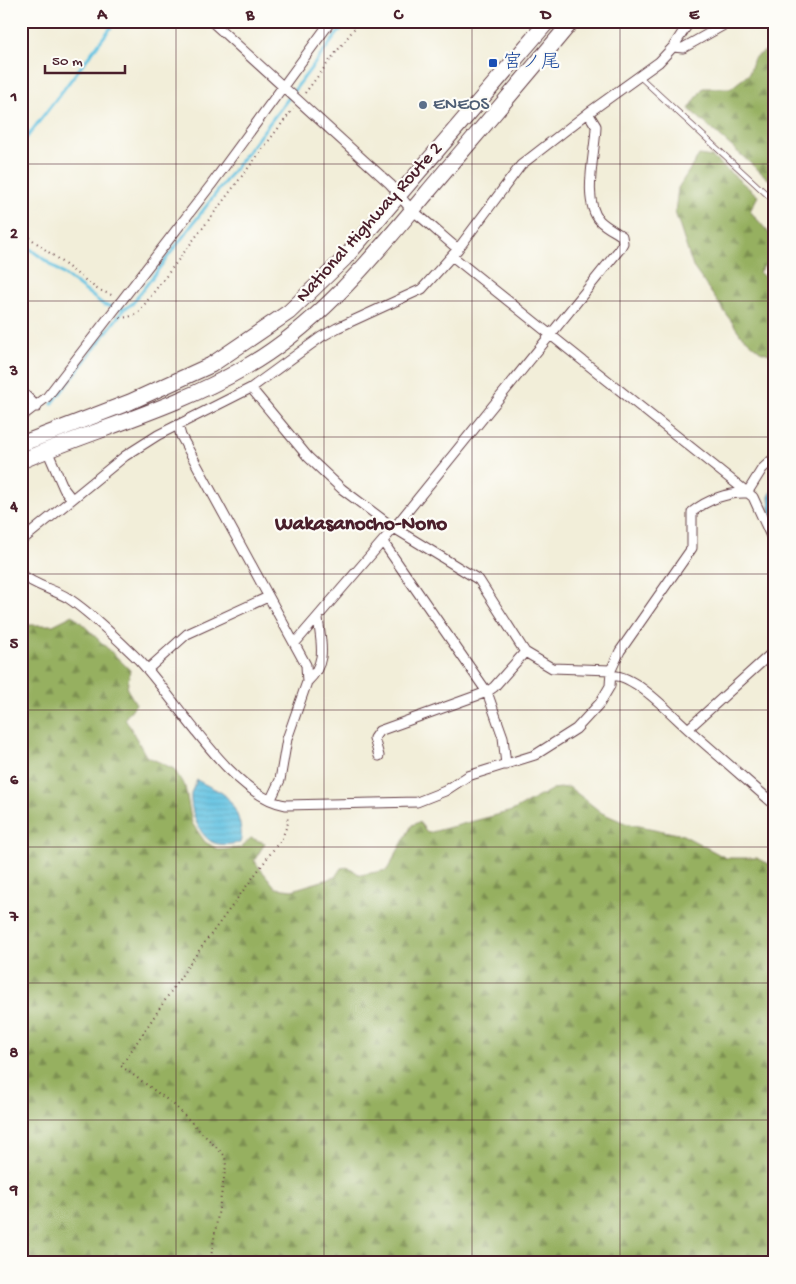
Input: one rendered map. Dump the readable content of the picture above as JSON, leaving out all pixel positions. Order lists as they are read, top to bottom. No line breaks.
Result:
{"streets":{"highway":["National Highway Route 2"]},"districts":["Wakasanocho-Nono"],"places":{"transit":["宮ノ尾"],"other":["ENEOS"]},"scale_bar":"50 m","grid":{"columns":["A","B","C","D","E"],"rows":["1","2","3","4","5","6","7","8","9"]}}
